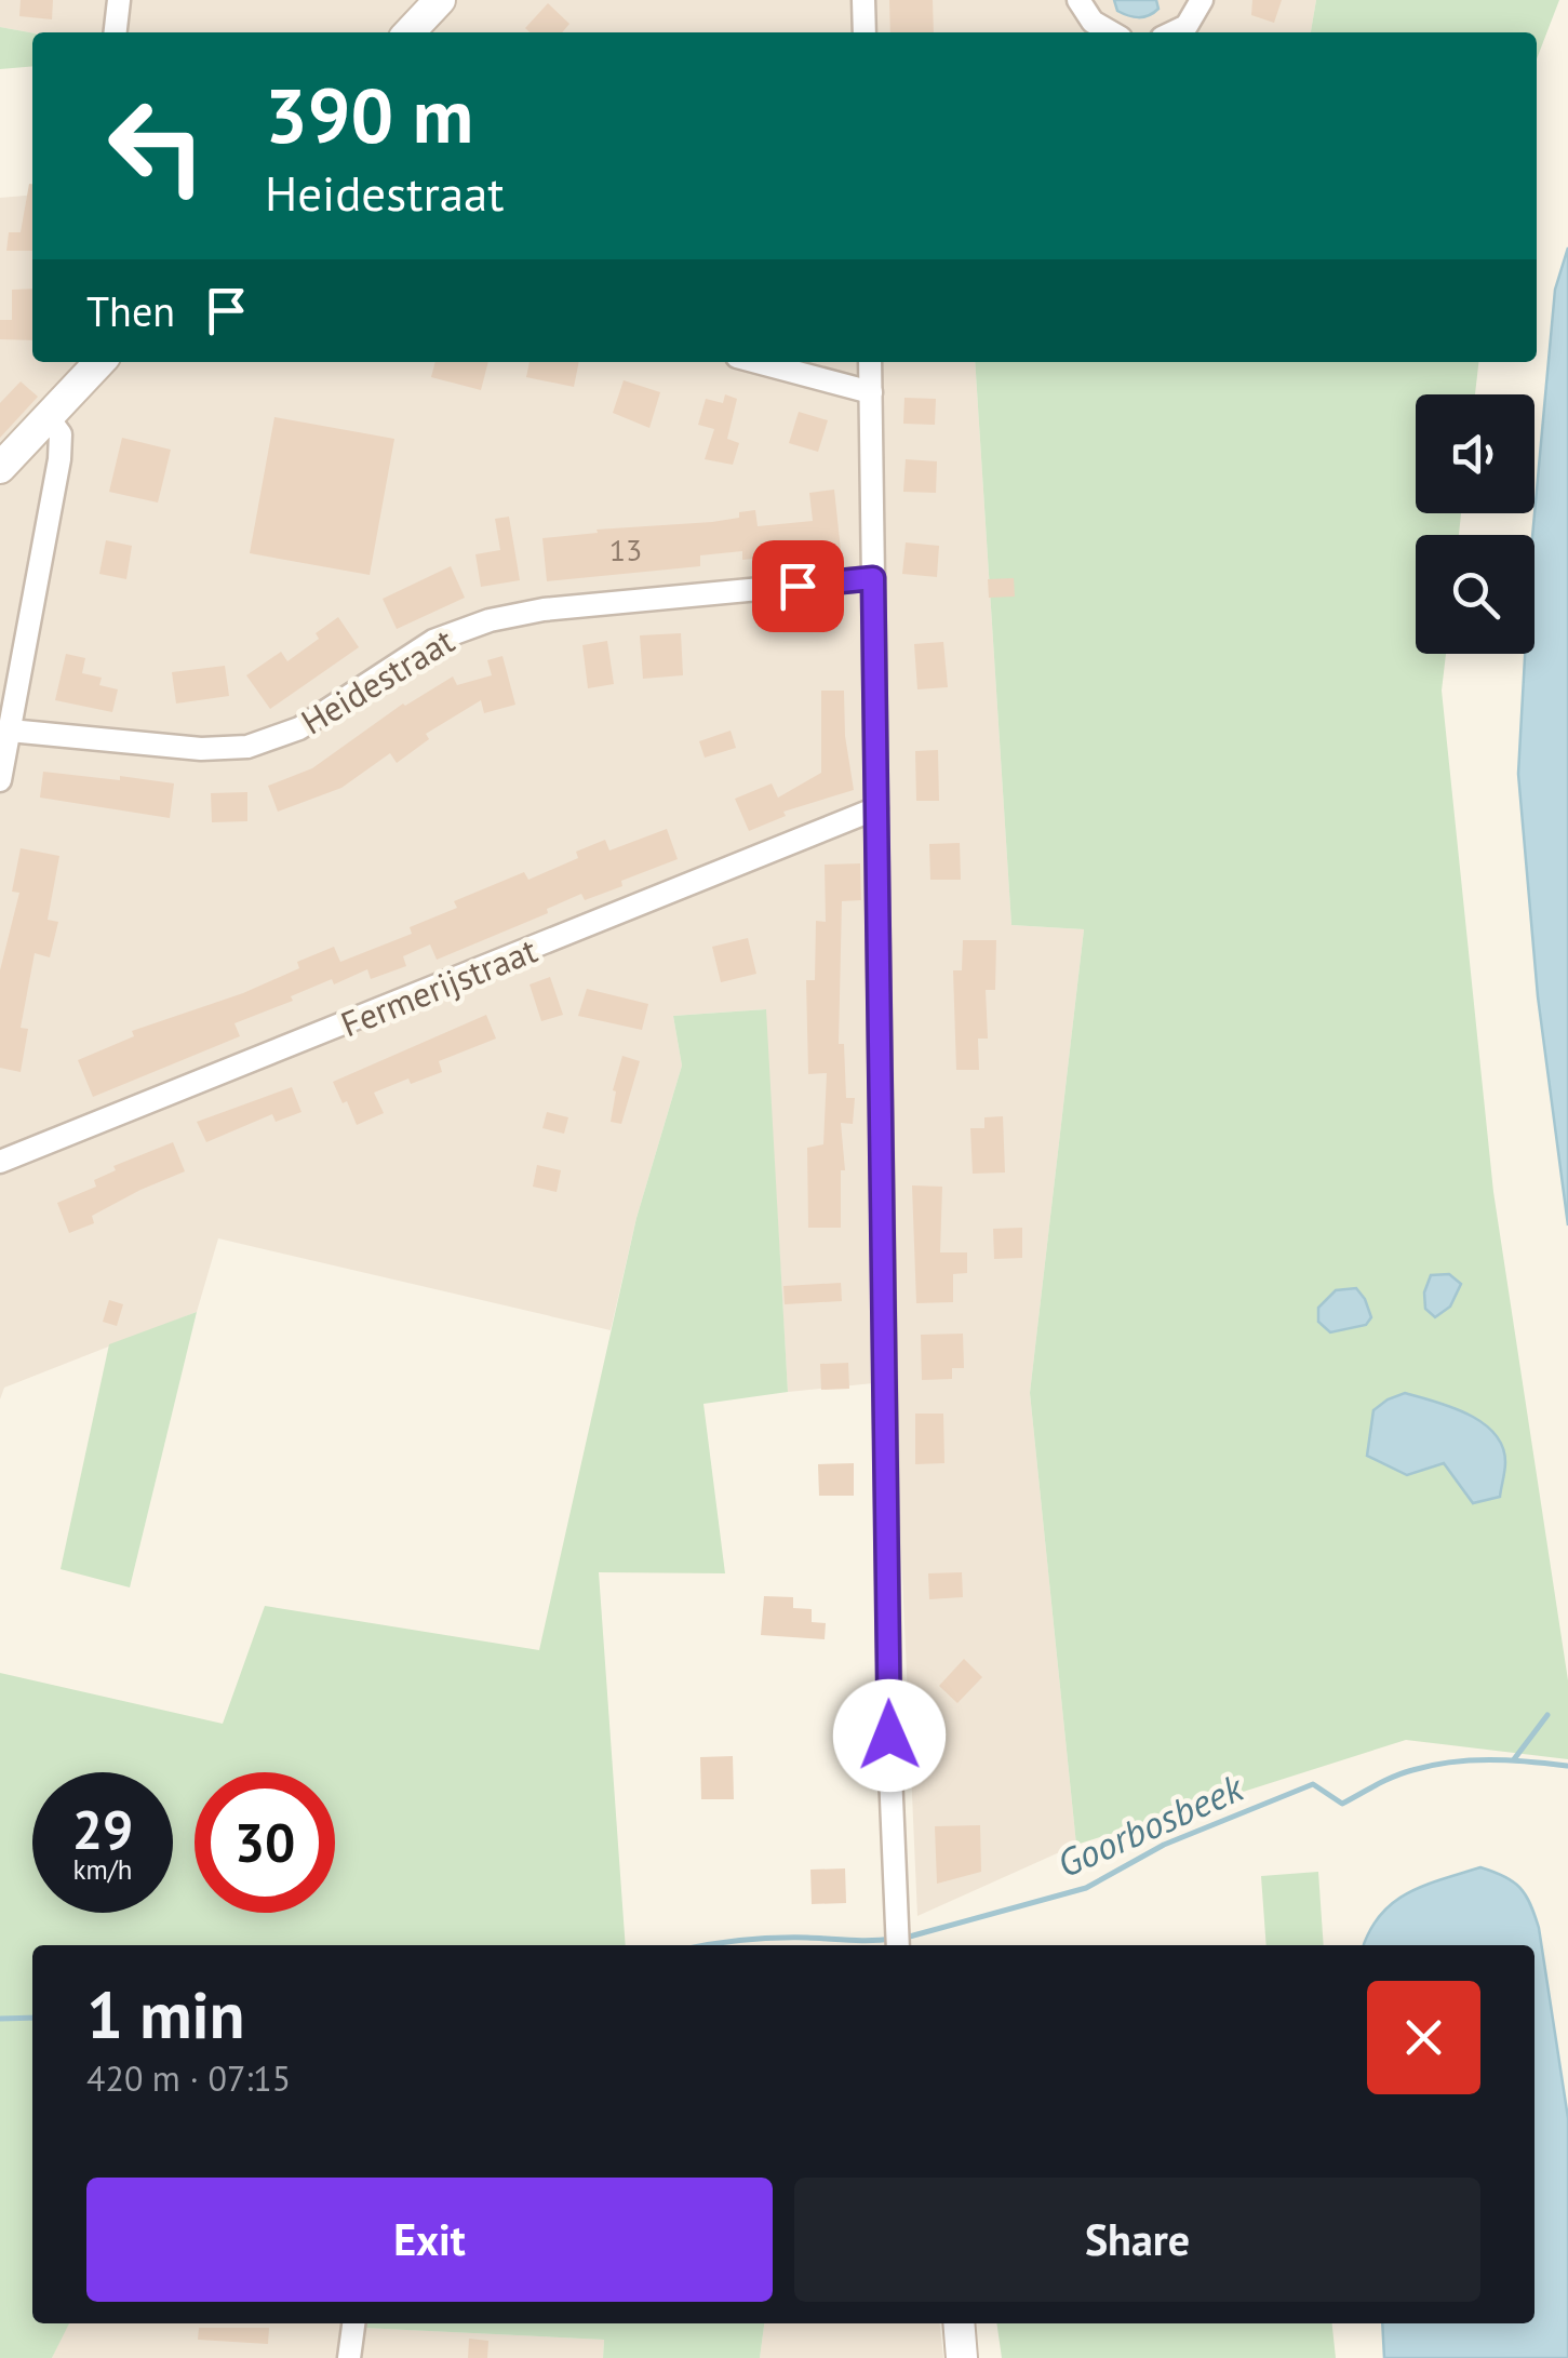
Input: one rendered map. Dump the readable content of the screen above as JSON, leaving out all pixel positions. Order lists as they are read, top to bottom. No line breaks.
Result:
{"streets":{"street":["Heidestraat","Fermerijstraat"]},"water":["Goorbosbeek"],"house_numbers":["13"],"page":{"turn":["390 m","Heidestraat"],"then":"Then","speed":"29 km/h","limit":"30","heading":["1 min","420 m · 07:15"],"buttons":["Exit","Share"]}}
